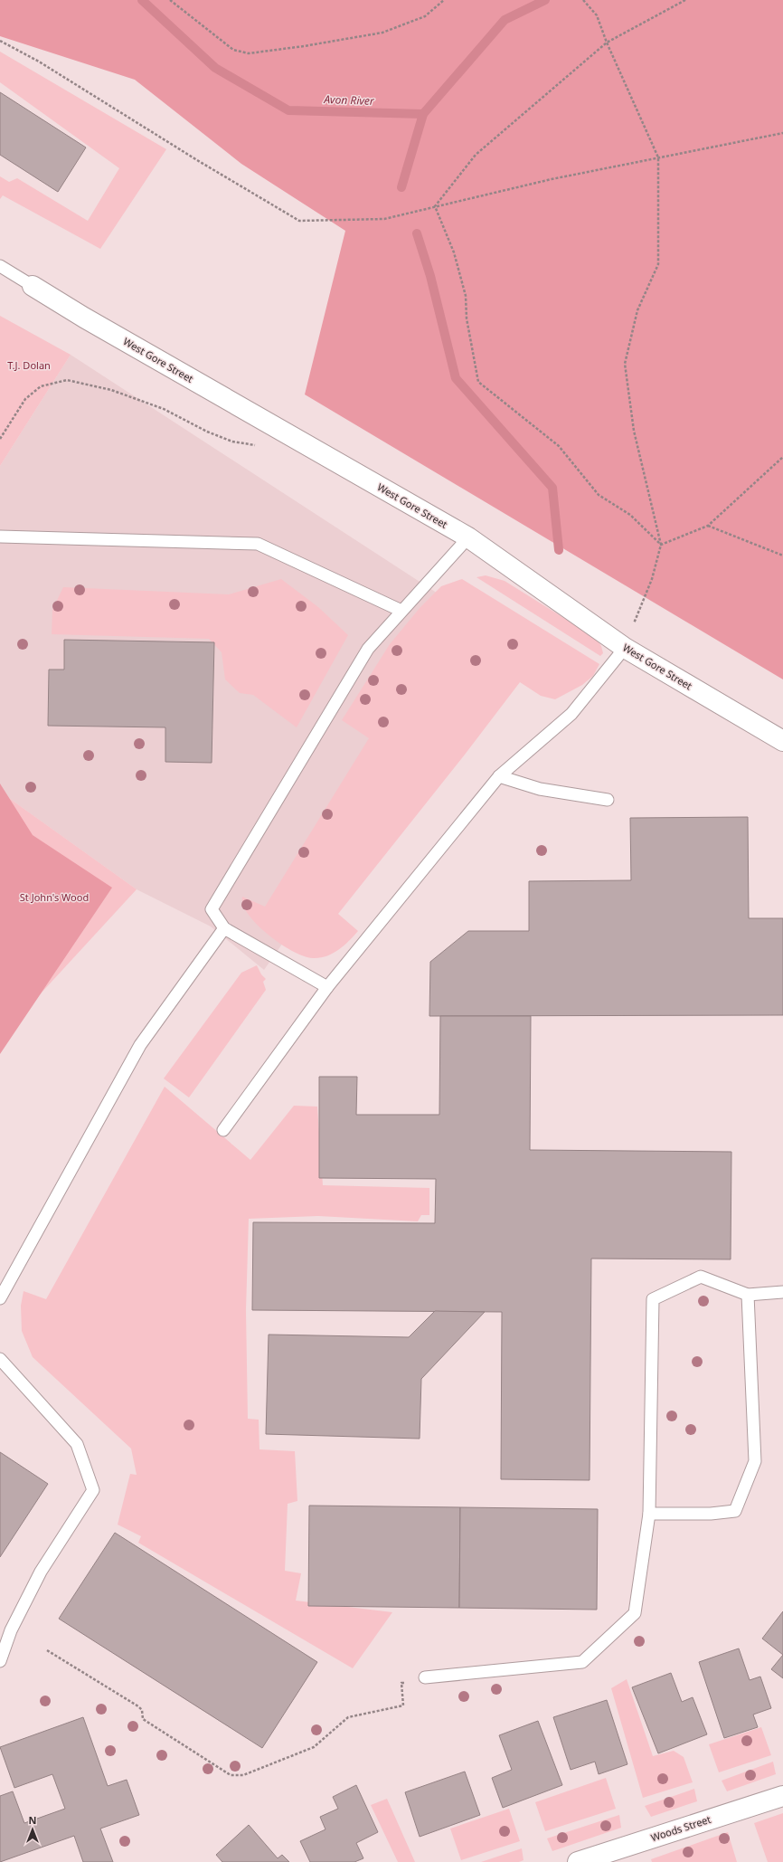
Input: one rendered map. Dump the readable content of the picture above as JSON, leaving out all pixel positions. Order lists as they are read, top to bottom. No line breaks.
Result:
{"streets":{"street":["West Gore Street","Woods Street"]},"water":["Avon River"],"parks":["T.J. Dolan","St John's Wood"],"north":"top"}
